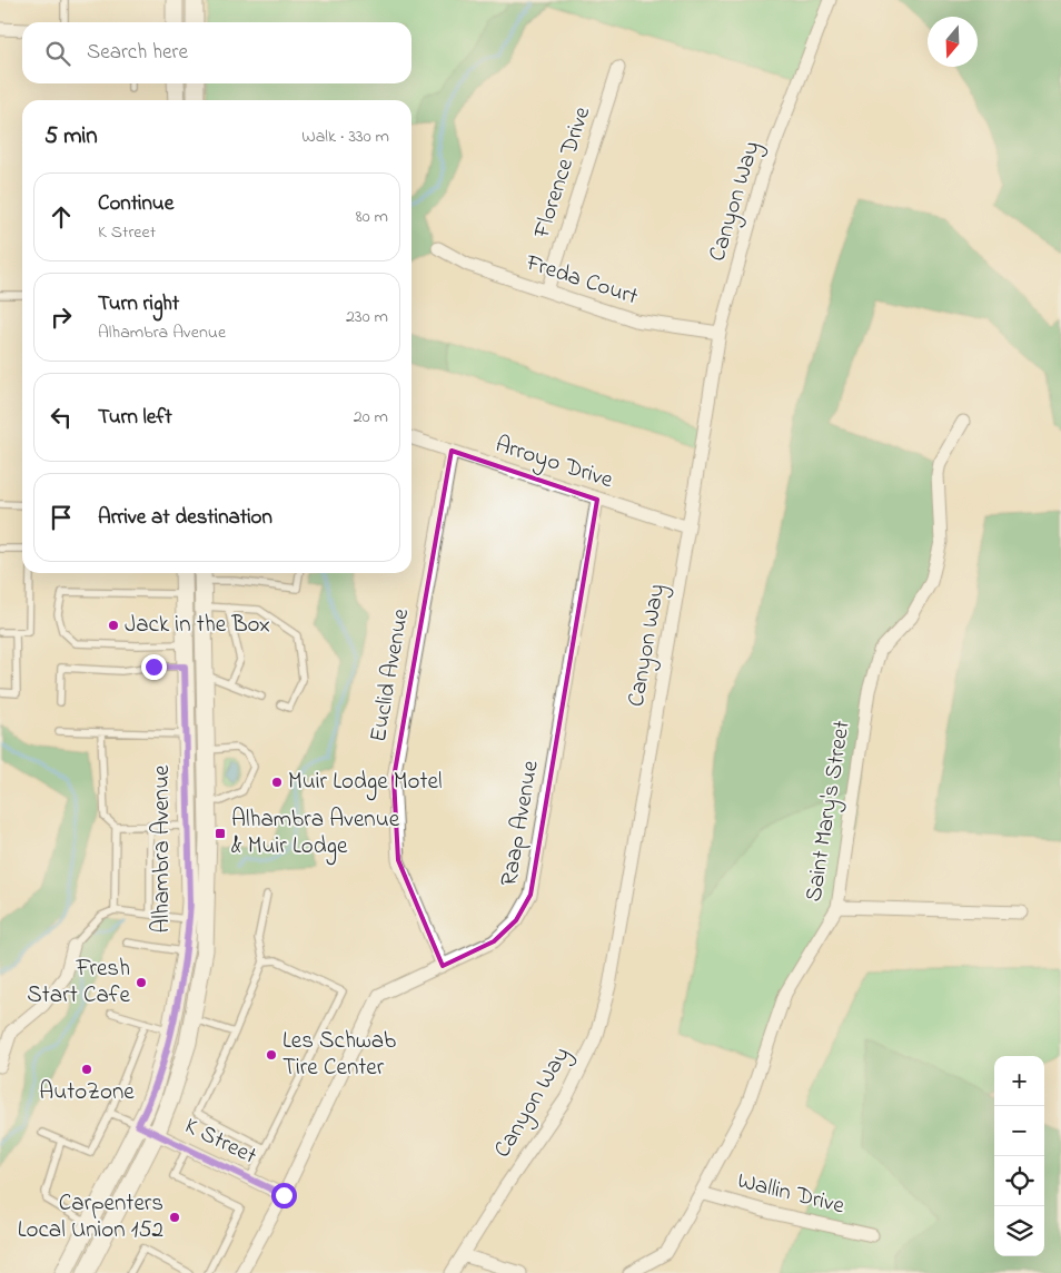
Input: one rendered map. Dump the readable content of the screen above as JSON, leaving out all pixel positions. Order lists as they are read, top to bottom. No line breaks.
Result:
{"streets":{"main road":["Alhambra Avenue"],"street":["Florence Drive","Canyon Way","Freda Court","Arroyo Drive","Euclid Avenue","Saint Mary's Street","Raap Avenue","K Street","Wallin Drive"]},"crossings":[["Florence Drive","Freda Court"],["Canyon Way","Freda Court"],["Canyon Way","Arroyo Drive"],["Arroyo Drive","Euclid Avenue"],["Arroyo Drive","Raap Avenue"],["Euclid Avenue","Raap Avenue"],["Saint Mary's Street","Wallin Drive"],["Raap Avenue","K Street"],["Alhambra Avenue","K Street"]],"places":{"other":["Jack in the Box","Muir Lodge Motel","Fresh Start Cafe","Les Schwab Tire Center","AutoZone","Carpenters Local Union 152"],"transit":["Alhambra Avenue & Muir Lodge"]},"north":"bottom","page":{"search":"Search here","heading":["5 min","Walk · 330 m"],"list":[["Continue","K Street","80 m"],["Turn right","Alhambra Avenue","230 m"],["Turn left","20 m"],"Arrive at destination"],"map_buttons":["+","−"]}}
